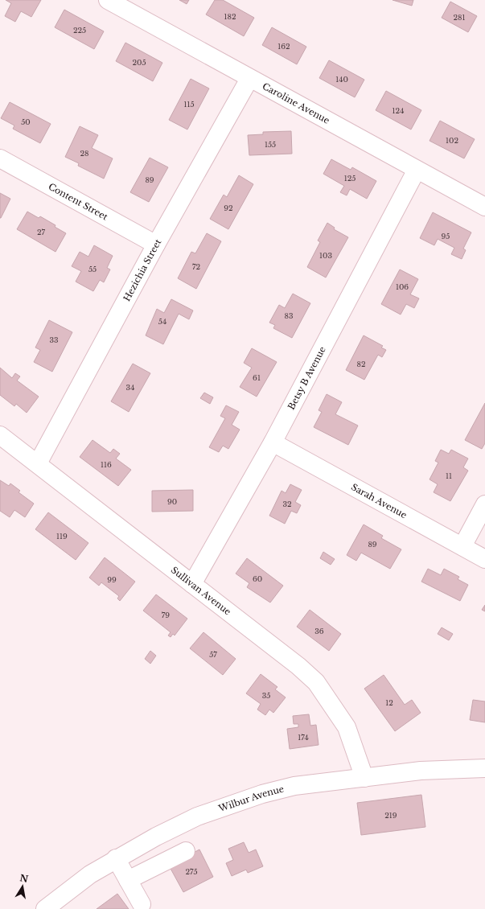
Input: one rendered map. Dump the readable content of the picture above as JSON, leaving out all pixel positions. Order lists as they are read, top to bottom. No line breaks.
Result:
{"streets":{"street":["Caroline Avenue","Content Street","Hezichia Street","Betsy B Avenue","Sarah Avenue","Sullivan Avenue","Wilbur Avenue"]},"crossings":[["Caroline Avenue","Hezichia Street"],["Caroline Avenue","Betsy B Avenue"],["Content Street","Hezichia Street"],["Hezichia Street","Sullivan Avenue"],["Betsy B Avenue","Sarah Avenue"],["Betsy B Avenue","Sullivan Avenue"],["Sullivan Avenue","Wilbur Avenue"]],"house_numbers":["182","281","225","162","205","140","115","124","50","102","155","28","125","89","92","27","95","103","72","55","106","83","54","33","82","61","34","116","11","90","32","119","89","60","99","79","36","57","35","12","174","219","275"],"north":"top"}
